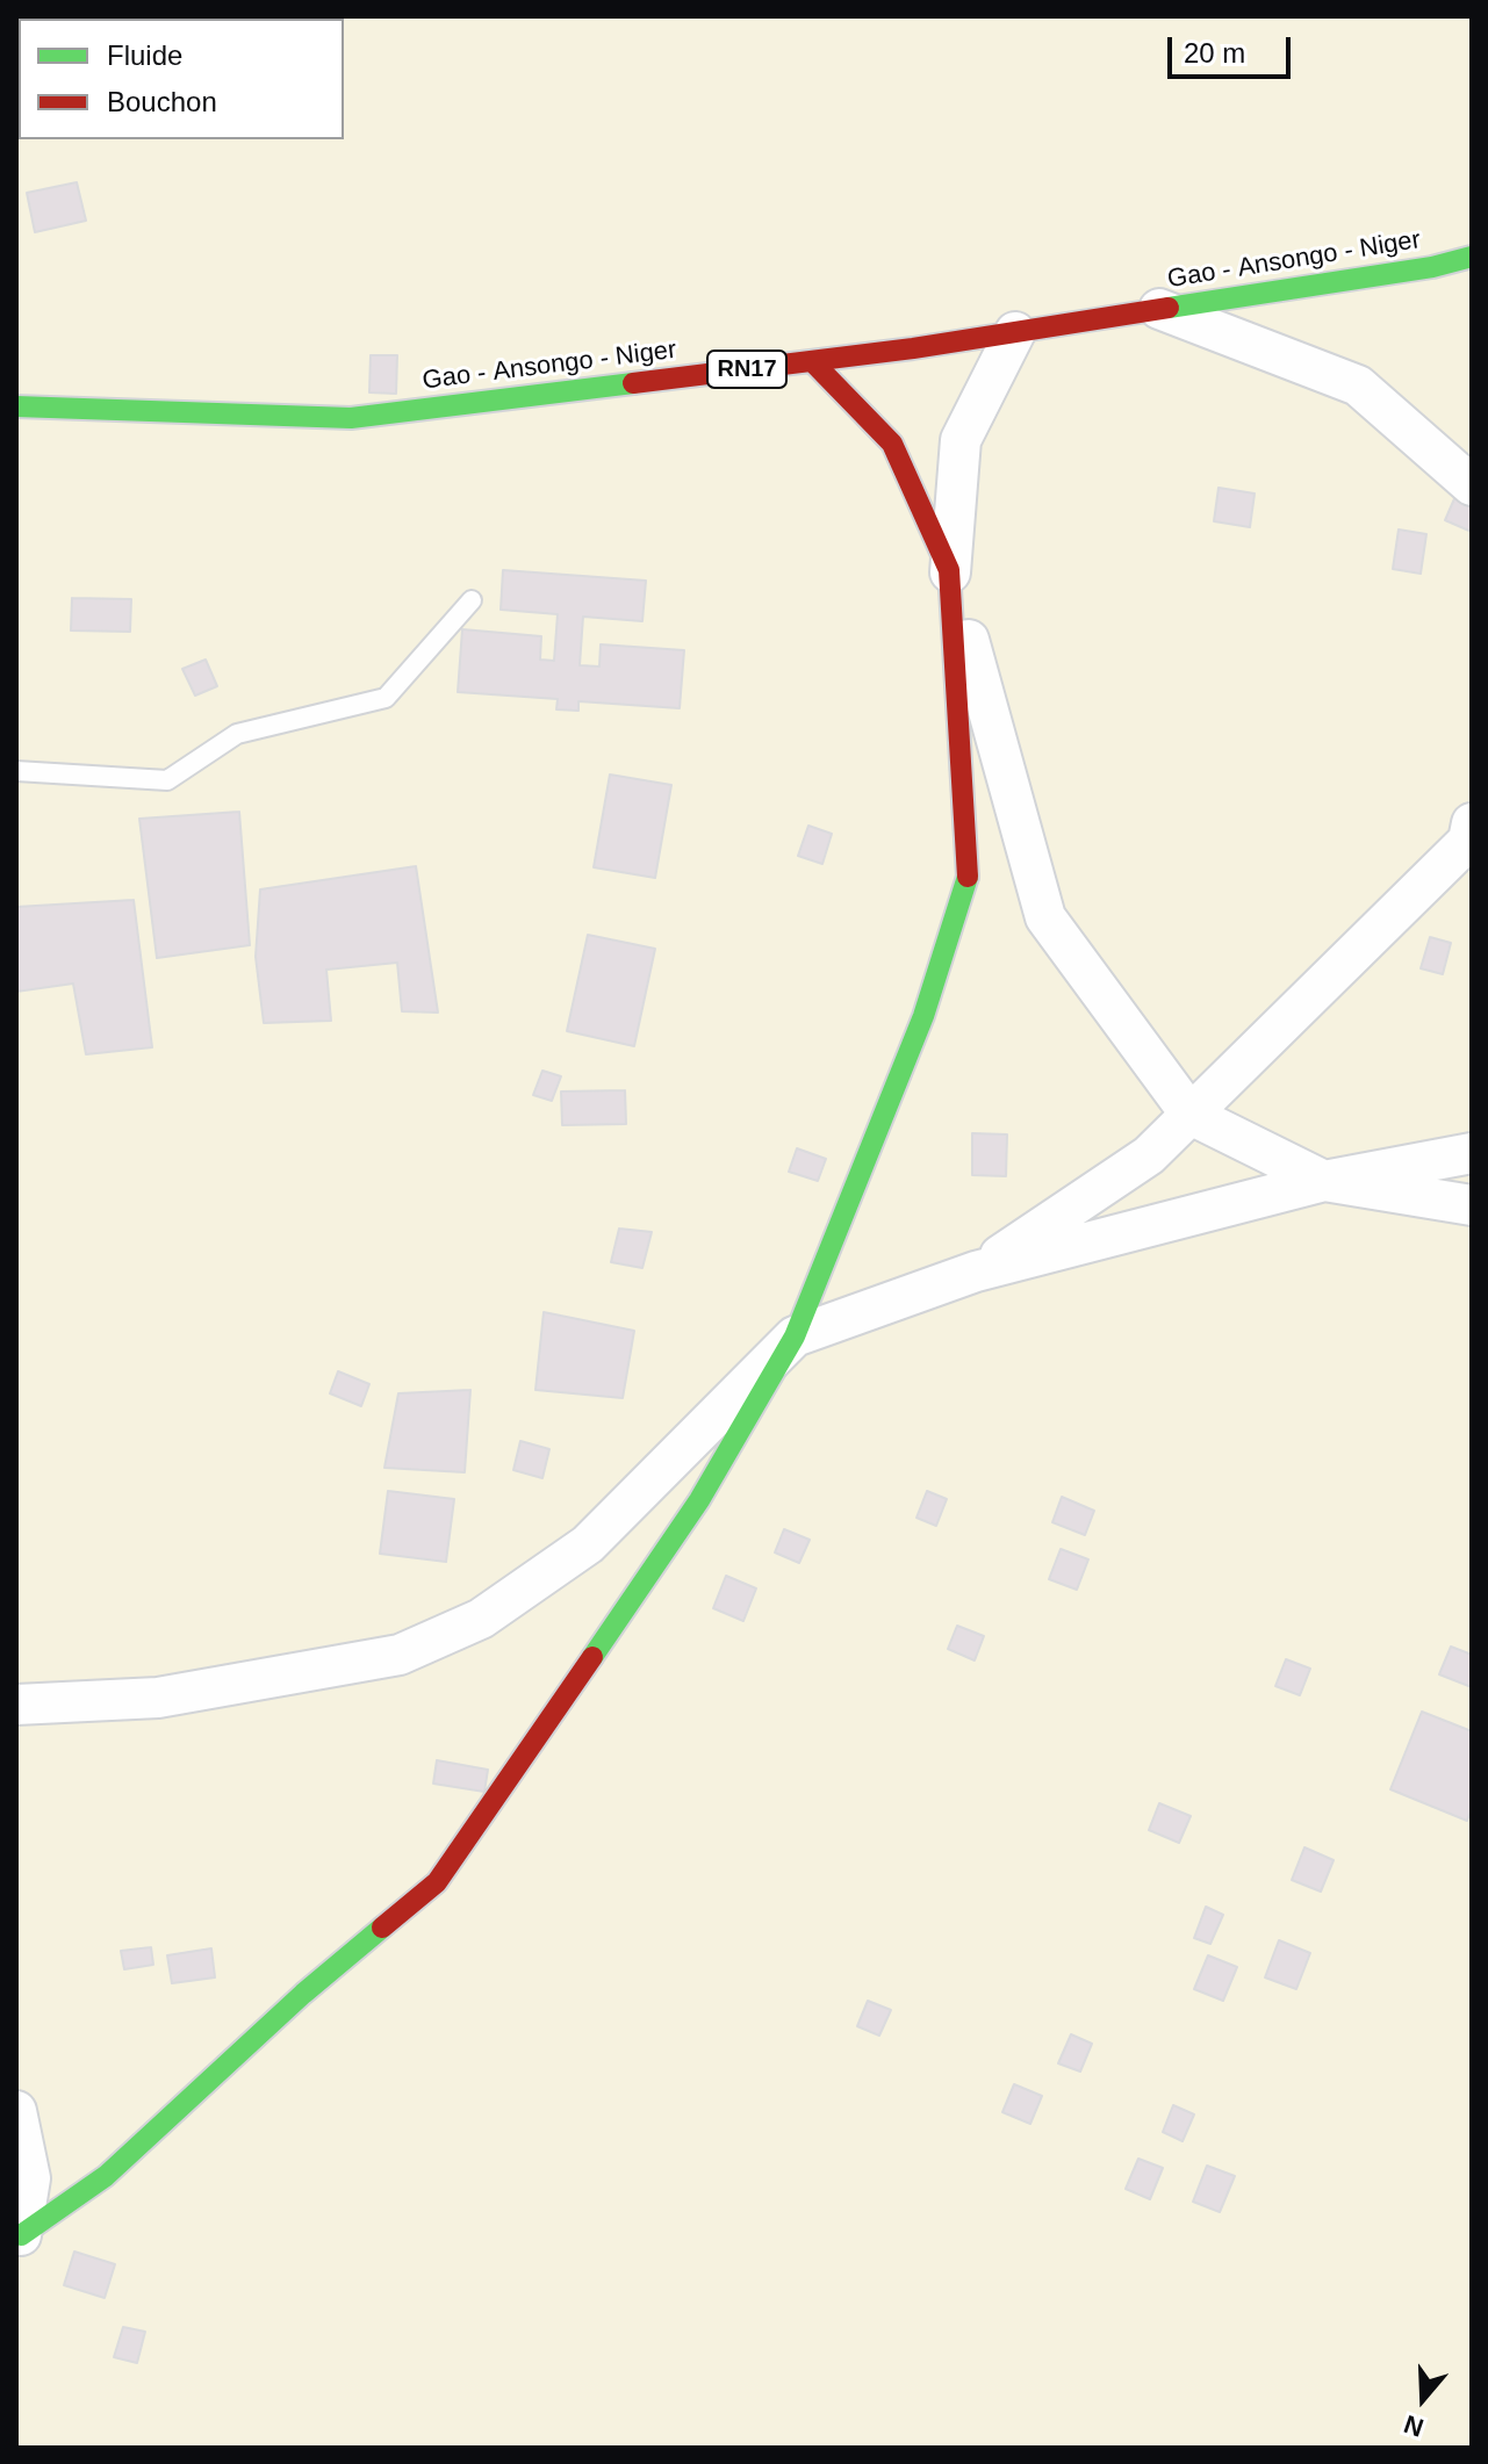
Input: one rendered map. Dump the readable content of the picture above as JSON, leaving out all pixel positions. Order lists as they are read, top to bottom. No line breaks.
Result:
{"streets":{"street":["Gao - Ansongo - Niger","RN17"]},"legend":["Fluide","Bouchon"],"scale_bar":"20 m","north":"bottom"}
